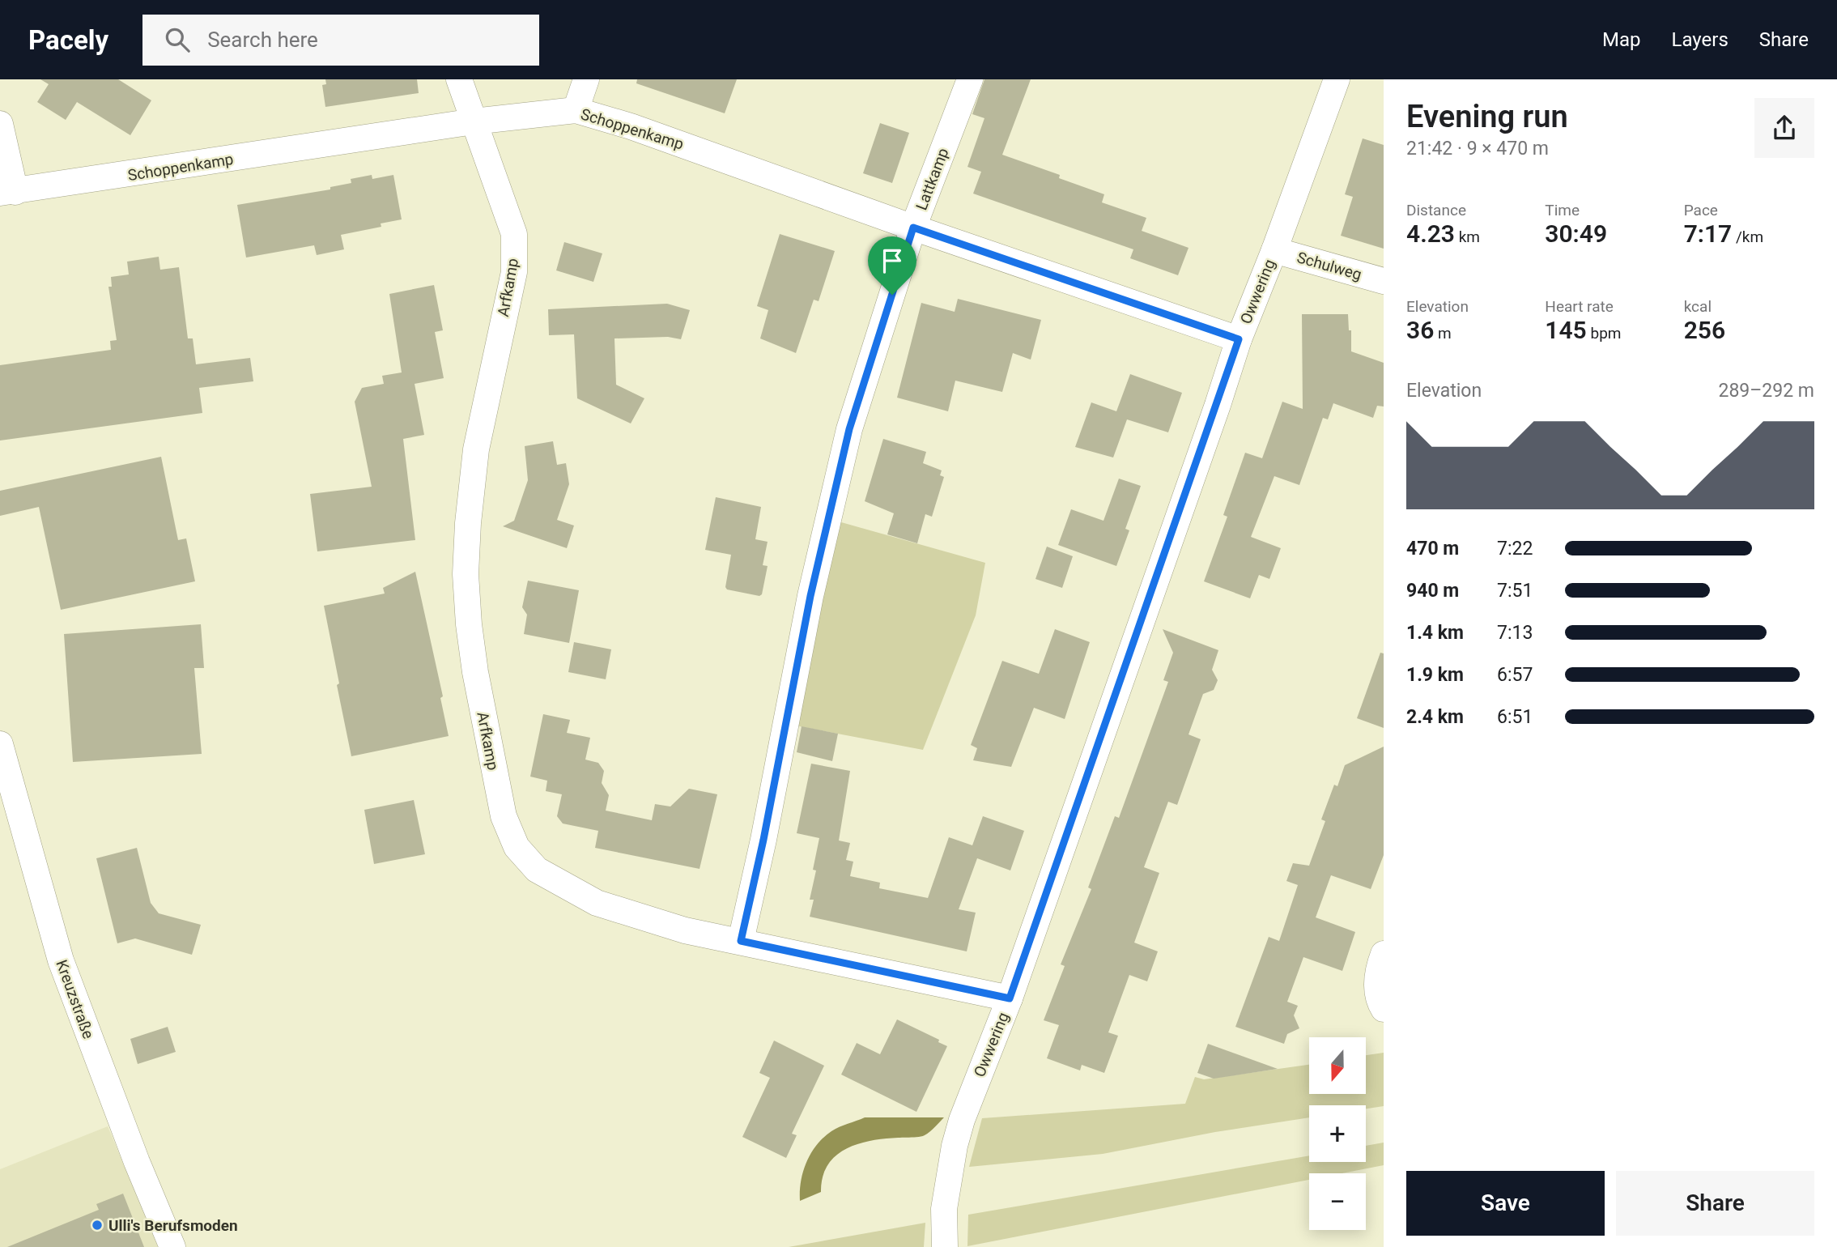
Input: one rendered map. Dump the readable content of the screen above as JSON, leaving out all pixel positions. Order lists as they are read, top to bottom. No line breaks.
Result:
{"streets":{"street":["Schoppenkamp","Lattkamp","Schulweg","Arfkamp","Owwering","Kreuzstraße"]},"crossings":[["Schoppenkamp","Lattkamp"],["Schoppenkamp","Arfkamp"],["Schoppenkamp","Owwering"],["Lattkamp","Arfkamp"],["Schulweg","Owwering"],["Arfkamp","Owwering"]],"places":["Ulli's Berufsmoden"],"north":"bottom","page":{"header":"Pacely","search":"Search here","nav":["Map","Layers","Share"],"heading":["Evening run","21:42 · 9 × 470 m"],"stats":[["Distance","4.23 km"],["Time","30:49"],["Pace","7:17 /km"],["Elevation","36 m"],["Heart rate","145 bpm"],["kcal","256"]],"chart":["Elevation","289–292 m"],"list":[{"name":"470 m","note":"7:22"},{"name":"940 m","note":"7:51"},{"name":"1.4 km","note":"7:13"},{"name":"1.9 km","note":"6:57"},{"name":"2.4 km","note":"6:51"}],"map_buttons":["+","−"],"buttons":["Save","Share"]}}
